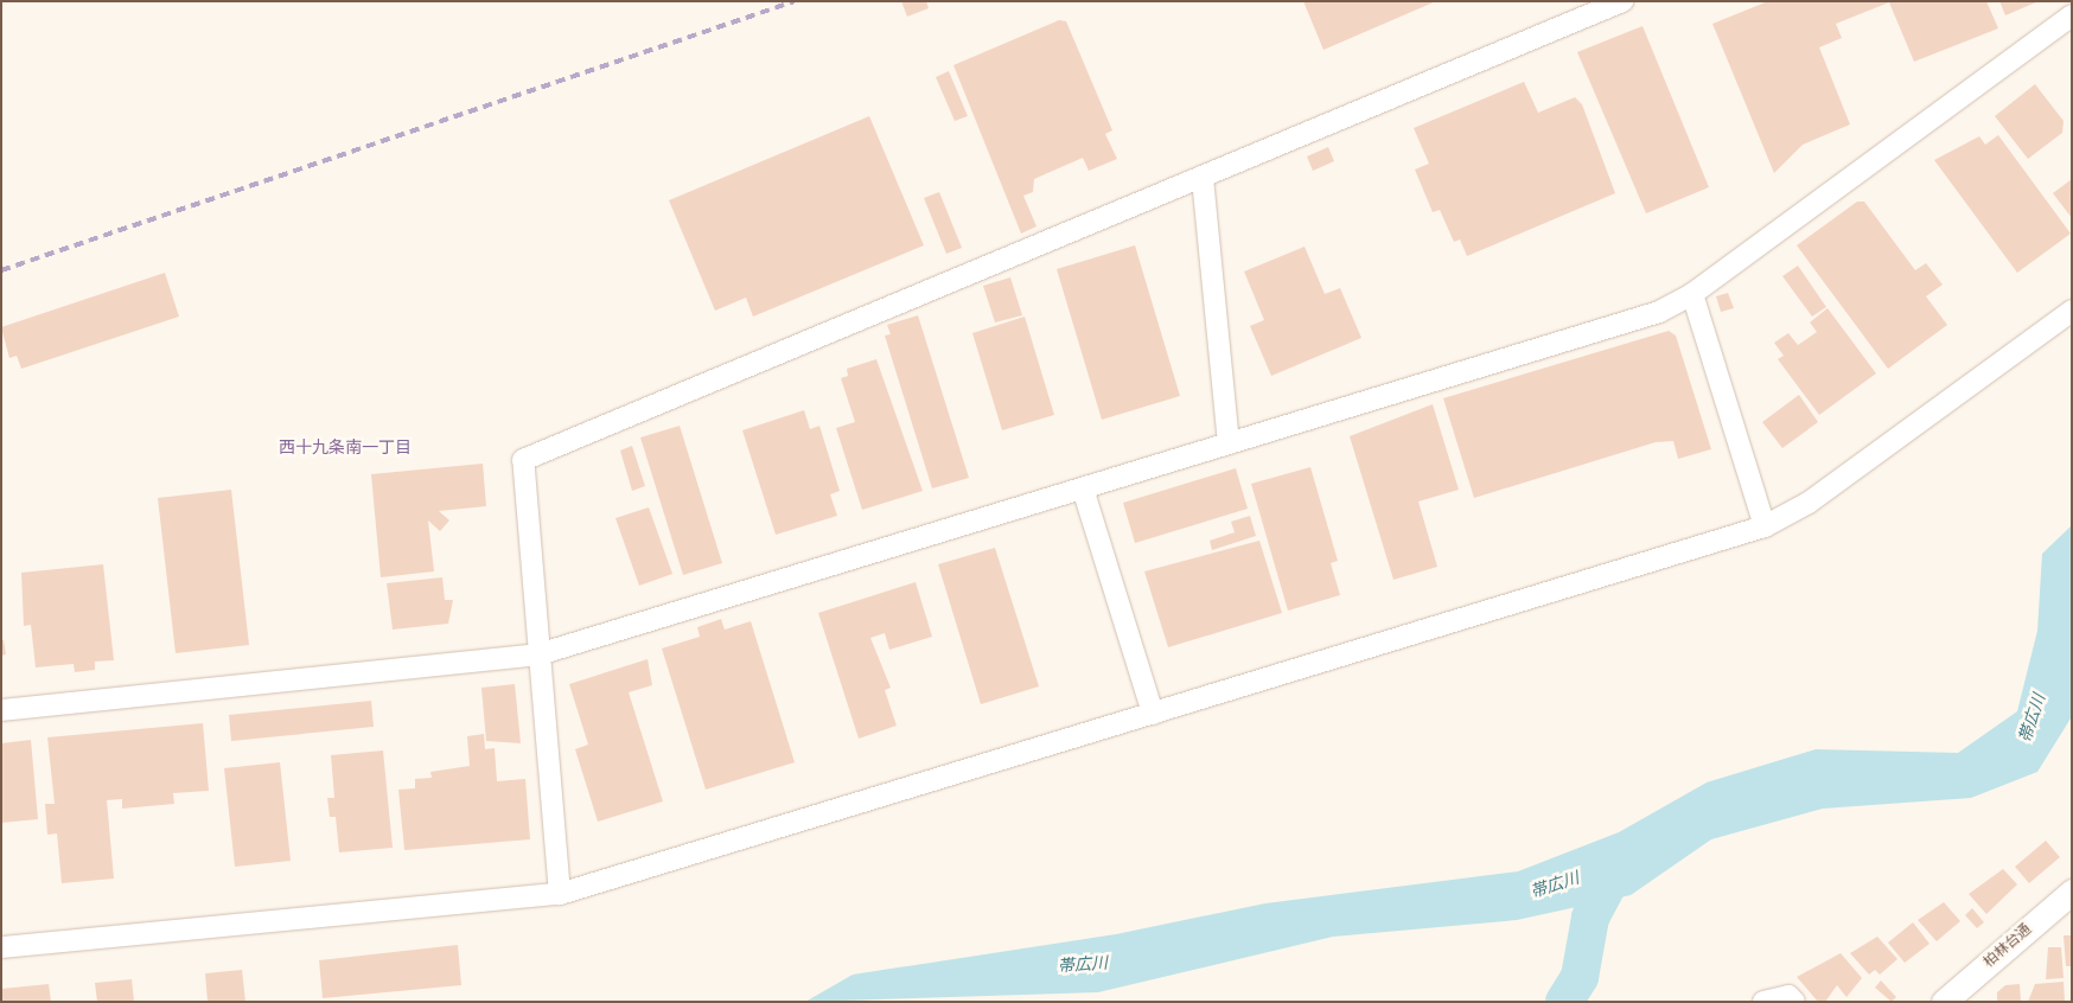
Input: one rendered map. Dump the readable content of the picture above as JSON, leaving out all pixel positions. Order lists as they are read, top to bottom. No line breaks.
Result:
{"streets":{"street":["柏林台通"]},"districts":["西十九条南一丁目"],"water":["帯広川"]}
